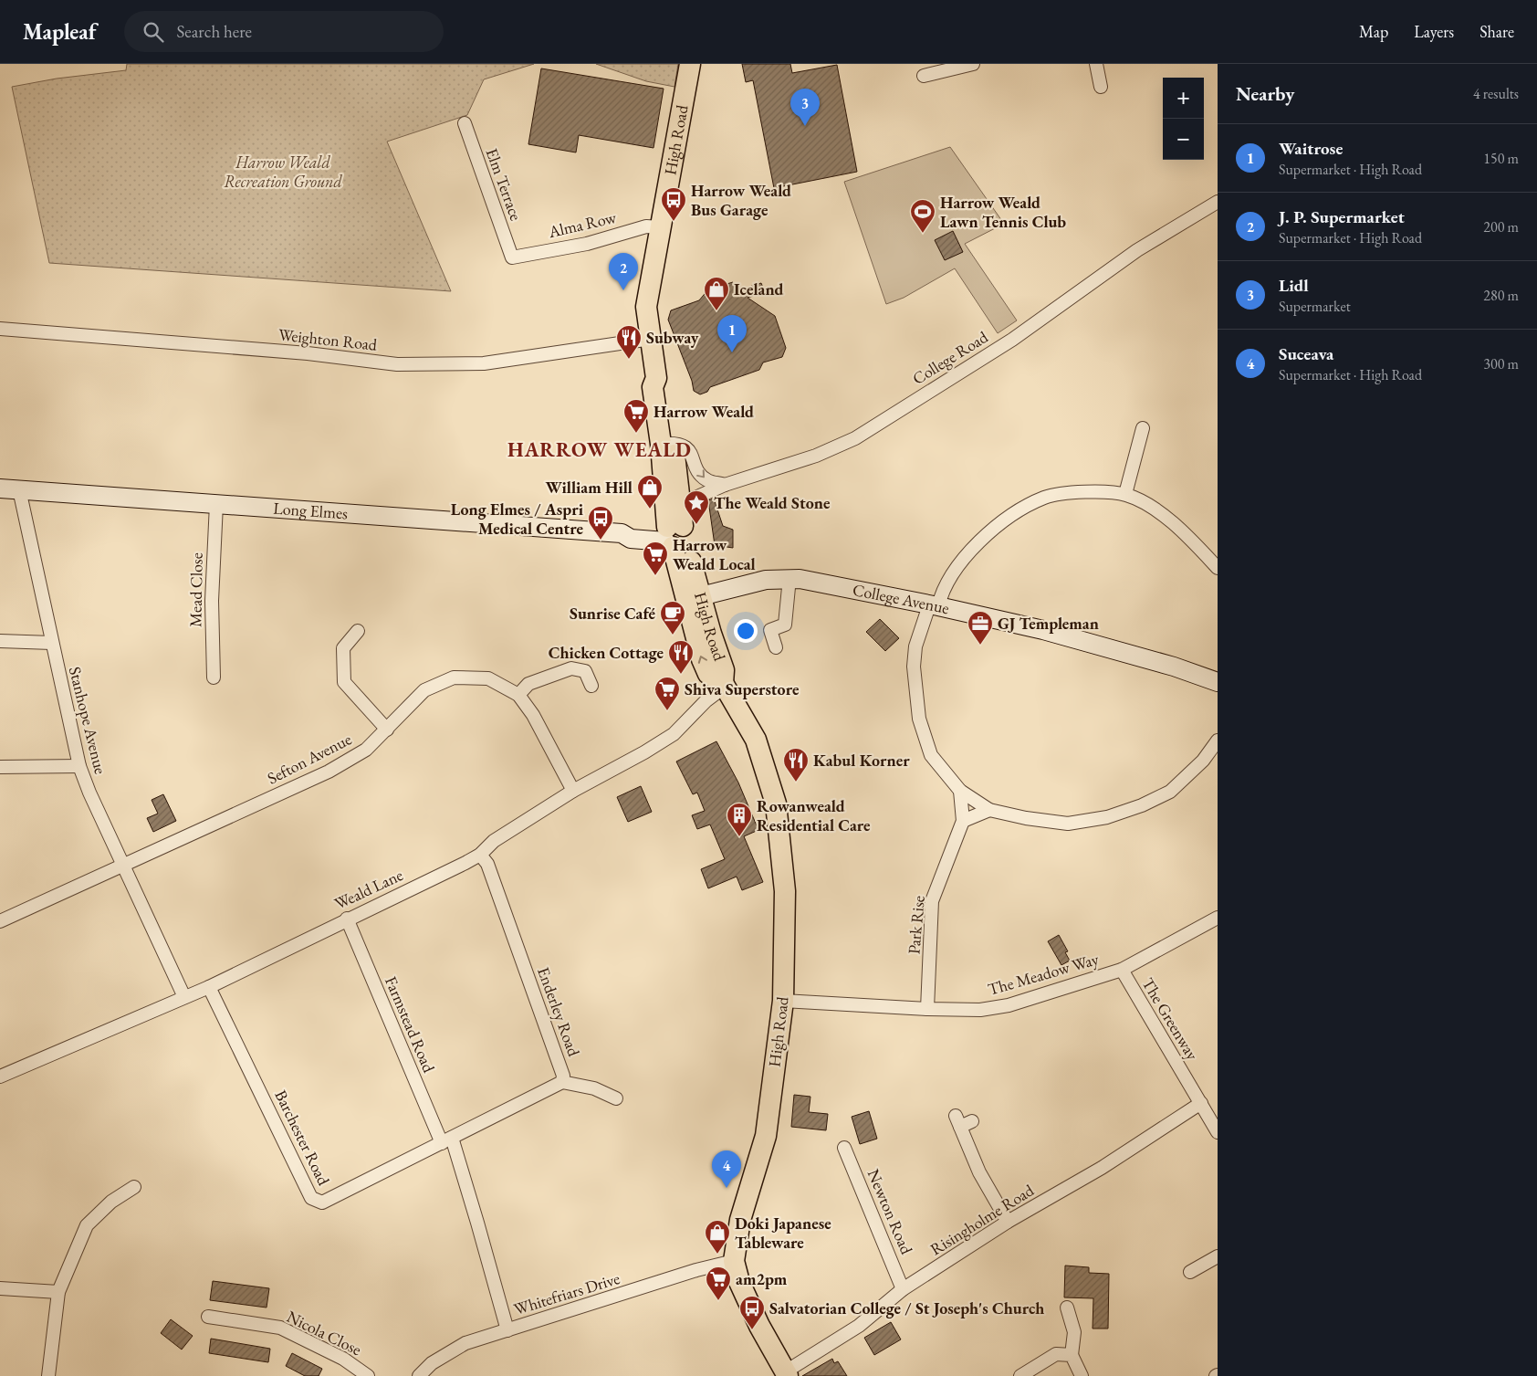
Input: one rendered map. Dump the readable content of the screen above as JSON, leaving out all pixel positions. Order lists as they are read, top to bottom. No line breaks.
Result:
{"streets":{"main road":["High Road"],"street":["Elm Terrace","Alma Row","Weighton Road","College Road","Long Elmes","Mead Close","College Avenue","Stanhope Avenue","Sefton Avenue","Weald Lane","Park Rise","The Meadow Way","Enderley Road","The Greenway","Farmstead Road","Barchester Road","Newton Road","Risingholme Road","Whitefriars Drive","Nicola Close"]},"crossings":[["High Road","Alma Row"],["High Road","Weighton Road"],["High Road","College Road"],["High Road","Long Elmes"],["High Road","College Avenue"],["High Road","Weald Lane"],["High Road","The Meadow Way"],["High Road","Risingholme Road"],["High Road","Whitefriars Drive"],["Elm Terrace","Alma Row"],["Long Elmes","Mead Close"],["Long Elmes","Stanhope Avenue"],["Stanhope Avenue","Sefton Avenue"],["Stanhope Avenue","Weald Lane"],["Sefton Avenue","Weald Lane"],["Weald Lane","Enderley Road"],["Weald Lane","Farmstead Road"],["Weald Lane","Barchester Road"],["Park Rise","The Meadow Way"],["The Meadow Way","The Greenway"],["Enderley Road","Farmstead Road"],["Enderley Road","Barchester Road"],["The Greenway","Risingholme Road"],["Farmstead Road","Barchester Road"],["Farmstead Road","Whitefriars Drive"],["Newton Road","Risingholme Road"]],"districts":["HARROW WEALD"],"parks":["Harrow Weald Recreation Ground"],"places":{"bus stop":["Harrow Weald Bus Garage","Long Elmes / Aspri Medical Centre","Salvatorian College / St Joseph's Church"],"sports":["Harrow Weald Lawn Tennis Club"],"shop":["Iceland","William Hill","Doki Japanese Tableware"],"restaurant":["Subway","Chicken Cottage","Kabul Korner"],"supermarket":["Harrow Weald","Harrow Weald Local","Shiva Superstore","am2pm"],"place":["The Weald Stone"],"cafe":["Sunrise Café"],"office":["GJ Templeman"],"building":["Rowanweald Residential Care"]},"page":{"header":"Mapleaf","search":"Search here","nav":["Map","Layers","Share"],"heading":["Nearby","4 results"],"map_buttons":["+","−"],"pins":["3","2","1","4"],"list":[{"mark":"1","name":"Waitrose","note":"Supermarket · High Road","value":"150 m"},{"mark":"2","name":"J. P. Supermarket","note":"Supermarket · High Road","value":"200 m"},{"mark":"3","name":"Lidl","note":"Supermarket","value":"280 m"},{"mark":"4","name":"Suceava","note":"Supermarket · High Road","value":"300 m"}]}}
